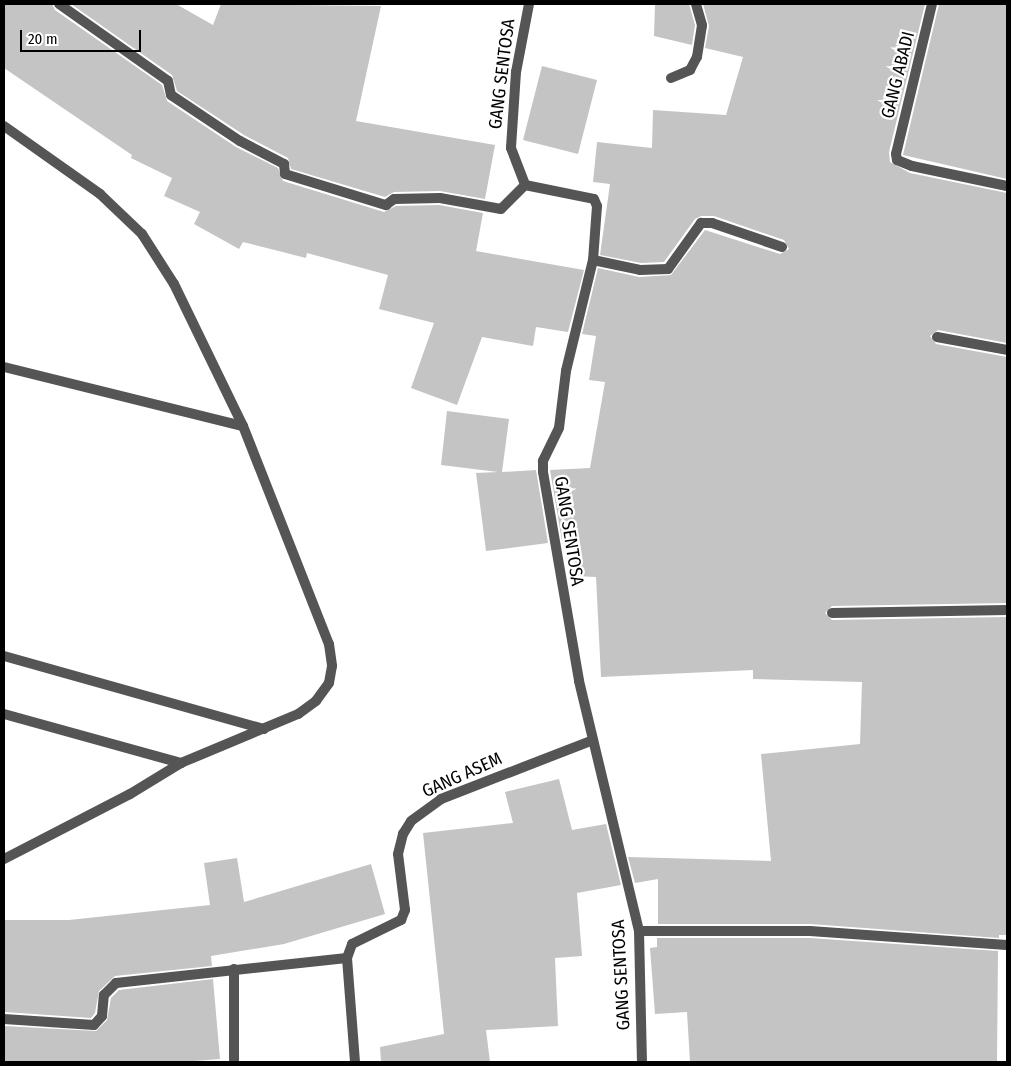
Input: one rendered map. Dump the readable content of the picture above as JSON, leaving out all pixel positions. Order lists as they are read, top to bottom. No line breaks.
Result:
{"streets":{"street":["GANG SENTOSA","GANG ABADI","GANG ASEM"]},"crossings":[["GANG SENTOSA","GANG ASEM"]],"scale_bar":"20 m"}
